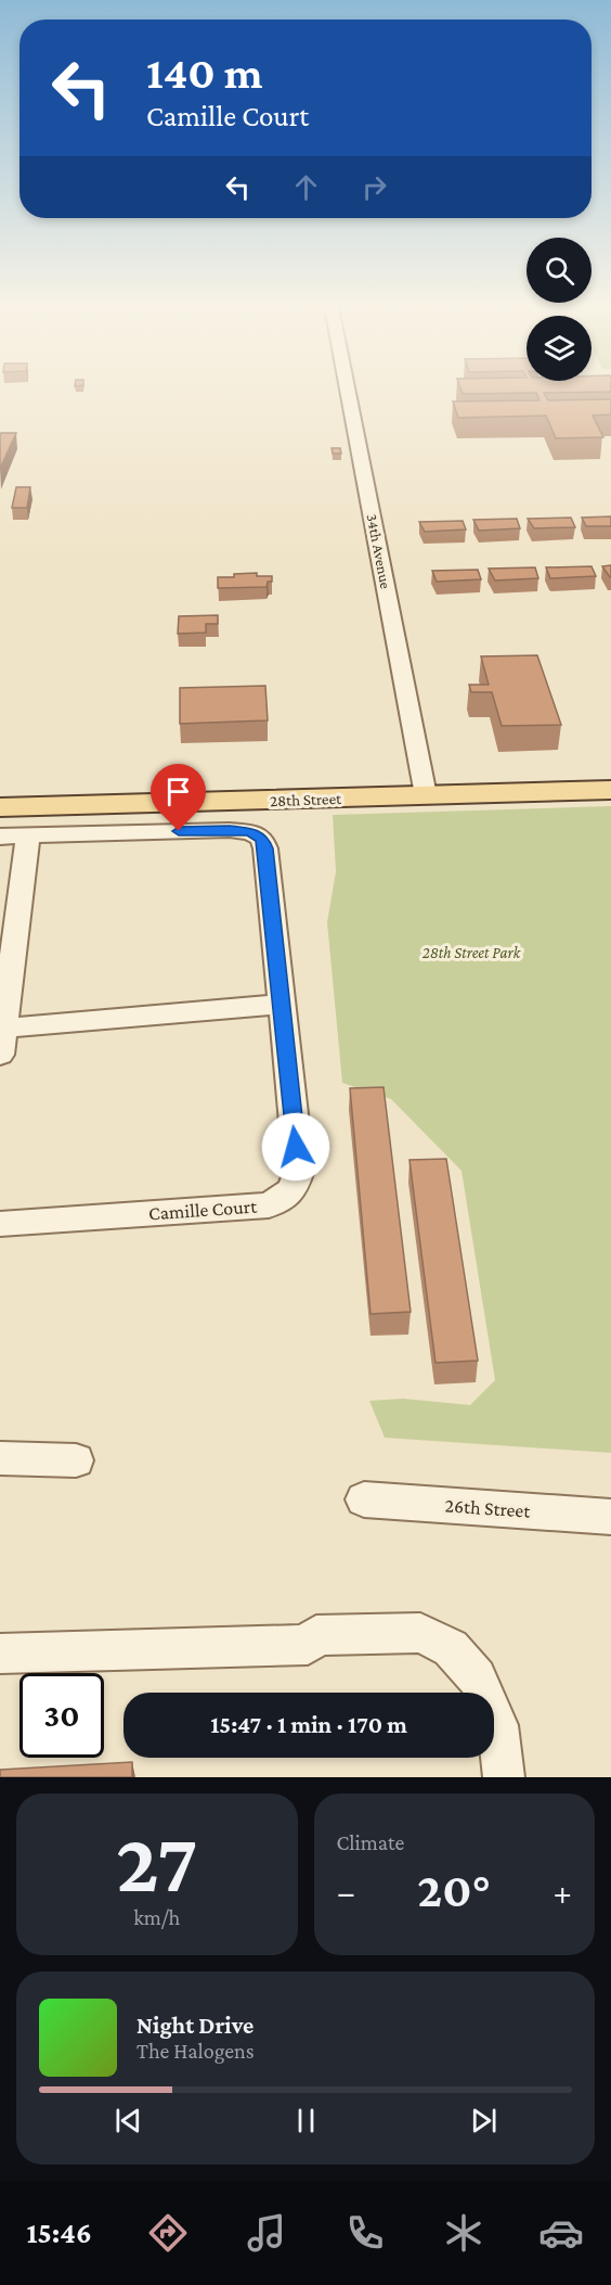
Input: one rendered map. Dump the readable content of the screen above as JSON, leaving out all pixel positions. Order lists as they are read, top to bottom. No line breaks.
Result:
{"streets":{"main road":["28th Street"],"street":["34th Avenue","Camille Court","26th Street"]},"crossings":[["34th Avenue","28th Street"]],"parks":["28th Street Park"],"page":{"turn":["140 m","Camille Court"],"limit":"30","trip":"15:47 · 1 min · 170 m","tile":[["27","km/h"],"Climate"],"heat":["−","20°","+"],"song":["Night Drive","The Halogens"],"tabs":"15:46"}}
